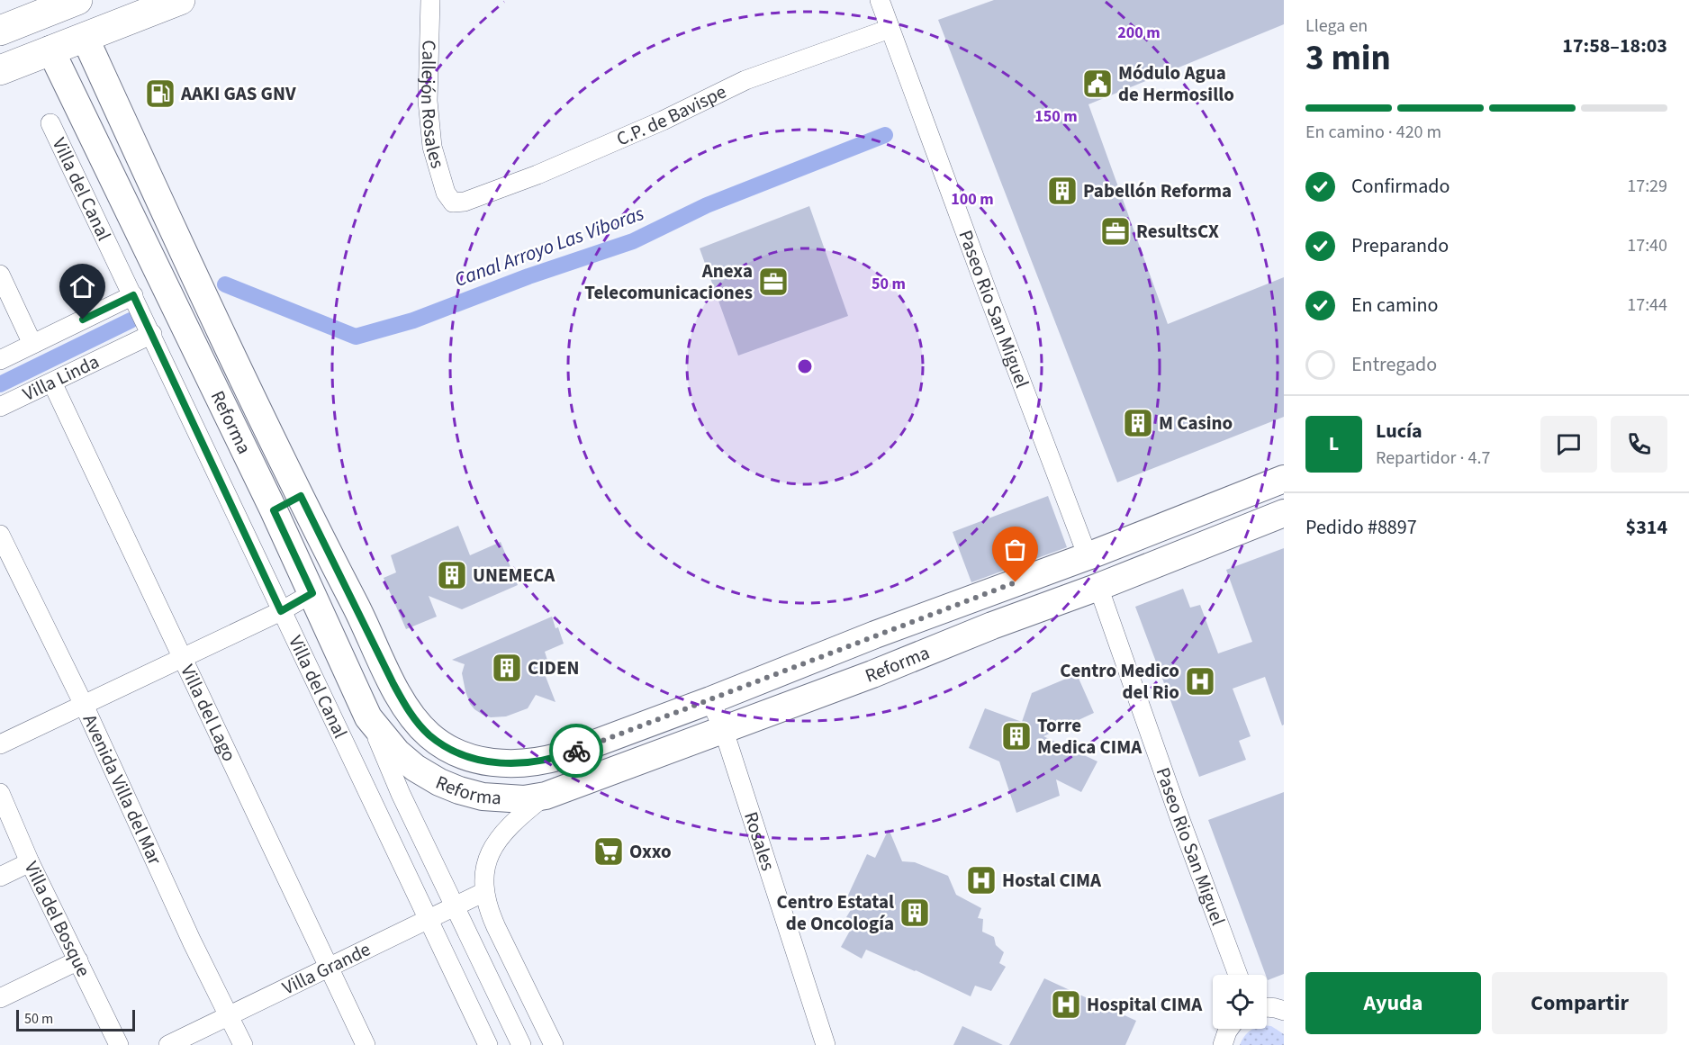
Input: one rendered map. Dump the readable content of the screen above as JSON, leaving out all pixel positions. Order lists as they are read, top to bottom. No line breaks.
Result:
{"streets":{"main road":["Reforma"],"street":["Callejón Rosales","C.P. de Bavispe","Villa del Canal","Paseo Rio San Miguel","Villa Linda","Villa del Lago","Avenida Villa del Mar","Rosales","Villa del Bosque","Villa Grande"]},"crossings":[["Callejón Rosales","C.P. de Bavispe"],["C.P. de Bavispe","Paseo Rio San Miguel"],["Villa del Canal","Villa Linda"],["Villa del Canal","Reforma"],["Villa del Canal","Villa Grande"],["Paseo Rio San Miguel","Reforma"],["Villa Linda","Villa del Lago"],["Reforma","Rosales"],["Villa del Lago","Villa Grande"],["Avenida Villa del Mar","Villa Grande"]],"water":["Canal Arroyo Las Viboras"],"places":{"public building":["Módulo Agua de Hermosillo"],"fuel station":["AAKI GAS GNV"],"building":["Pabellón Reforma","M Casino","UNEMECA","CIDEN","Torre Medica CIMA","Centro Estatal de Oncología"],"office":["ResultsCX","Anexa Telecomunicaciones"],"hospital":["Centro Medico del Rio","Hostal CIMA","Hospital CIMA"],"supermarket":["Oxxo"]},"scale_bar":"50 m","page":{"heading":["3 min","Llega en","17:58–18:03"],"panel":["Lucía","Repartidor · 4.7","Pedido #8897","$314"],"bar":"En camino · 420 m","list":[["Confirmado","17:29"],["Preparando","17:40"],["En camino","17:44"],"Entregado"],"round":"L","buttons":["Ayuda","Compartir"],"scale":"50 m"},"rings":["200 m","150 m","100 m","50 m"]}
